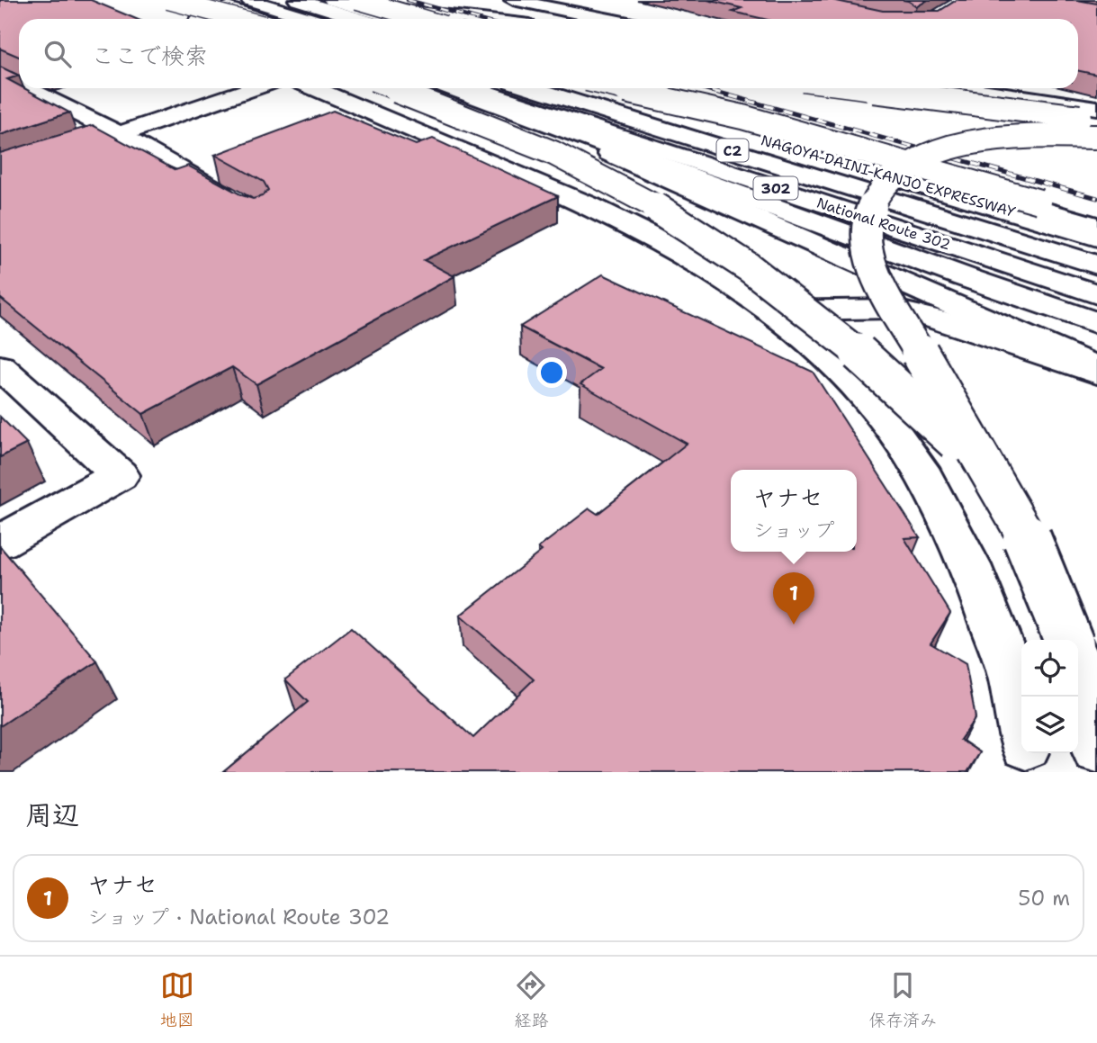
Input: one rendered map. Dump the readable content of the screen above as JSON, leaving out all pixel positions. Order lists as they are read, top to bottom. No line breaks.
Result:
{"streets":{"main road":["C2","NAGOYA-DAINI-KANJO EXPRESSWAY","302","National Route 302"]},"page":{"search":"ここで検索","popup":["ヤナセ","ショップ"],"pins":"1","heading":"周辺","list":[{"mark":"1","name":"ヤナセ","note":"ショップ · National Route 302","value":"50 m"}],"nav":["地図","経路","保存済み"]}}
